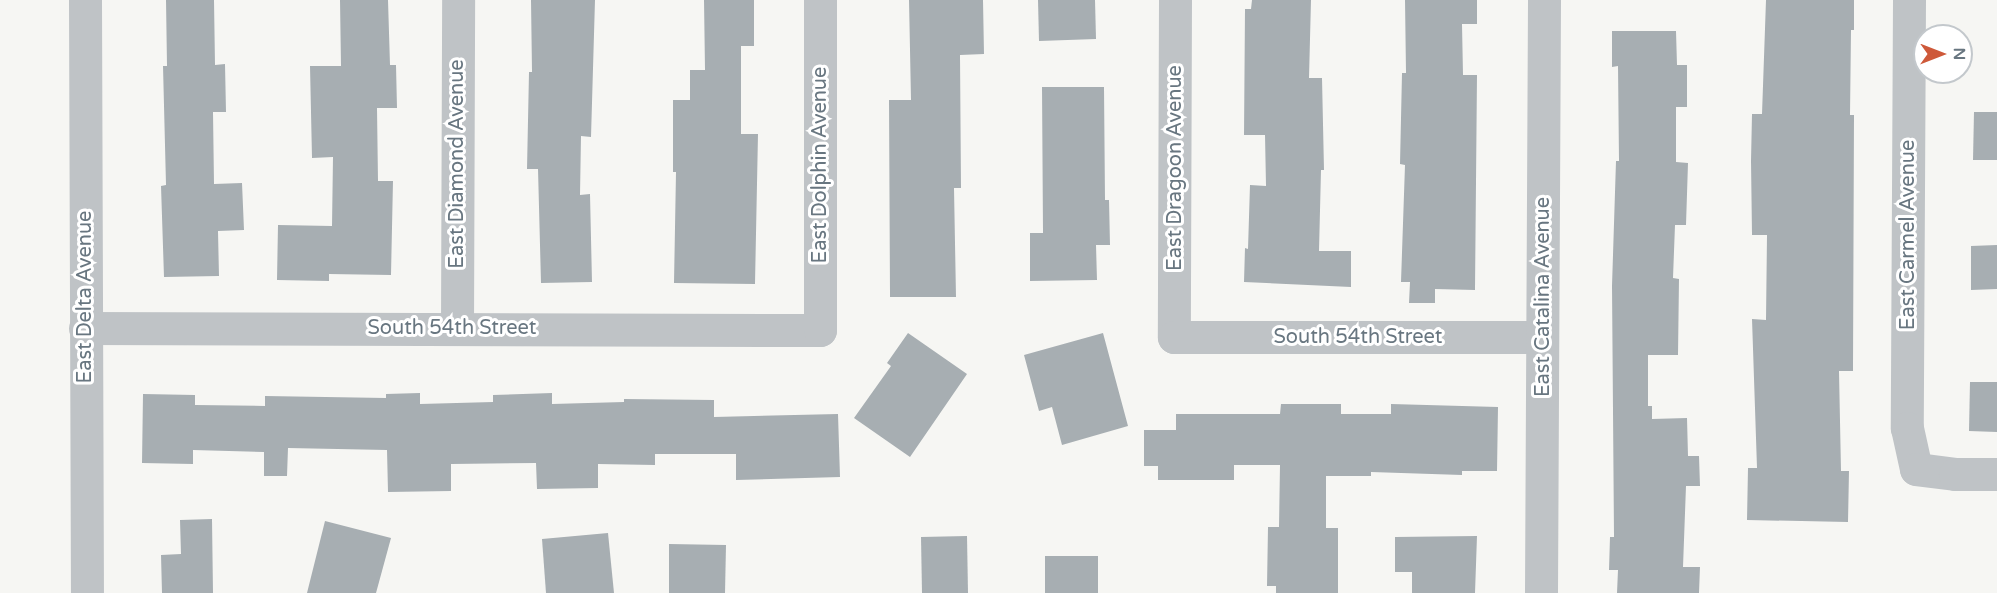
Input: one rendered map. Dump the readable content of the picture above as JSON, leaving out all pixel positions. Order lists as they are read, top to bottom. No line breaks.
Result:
{"streets":{"street":["East Diamond Avenue","East Dolphin Avenue","East Dragoon Avenue","East Carmel Avenue","East Delta Avenue","East Catalina Avenue","South 54th Street"]},"crossings":[["East Diamond Avenue","South 54th Street"],["East Dolphin Avenue","South 54th Street"],["East Dragoon Avenue","South 54th Street"],["East Delta Avenue","South 54th Street"],["East Catalina Avenue","South 54th Street"]],"north":"right"}
